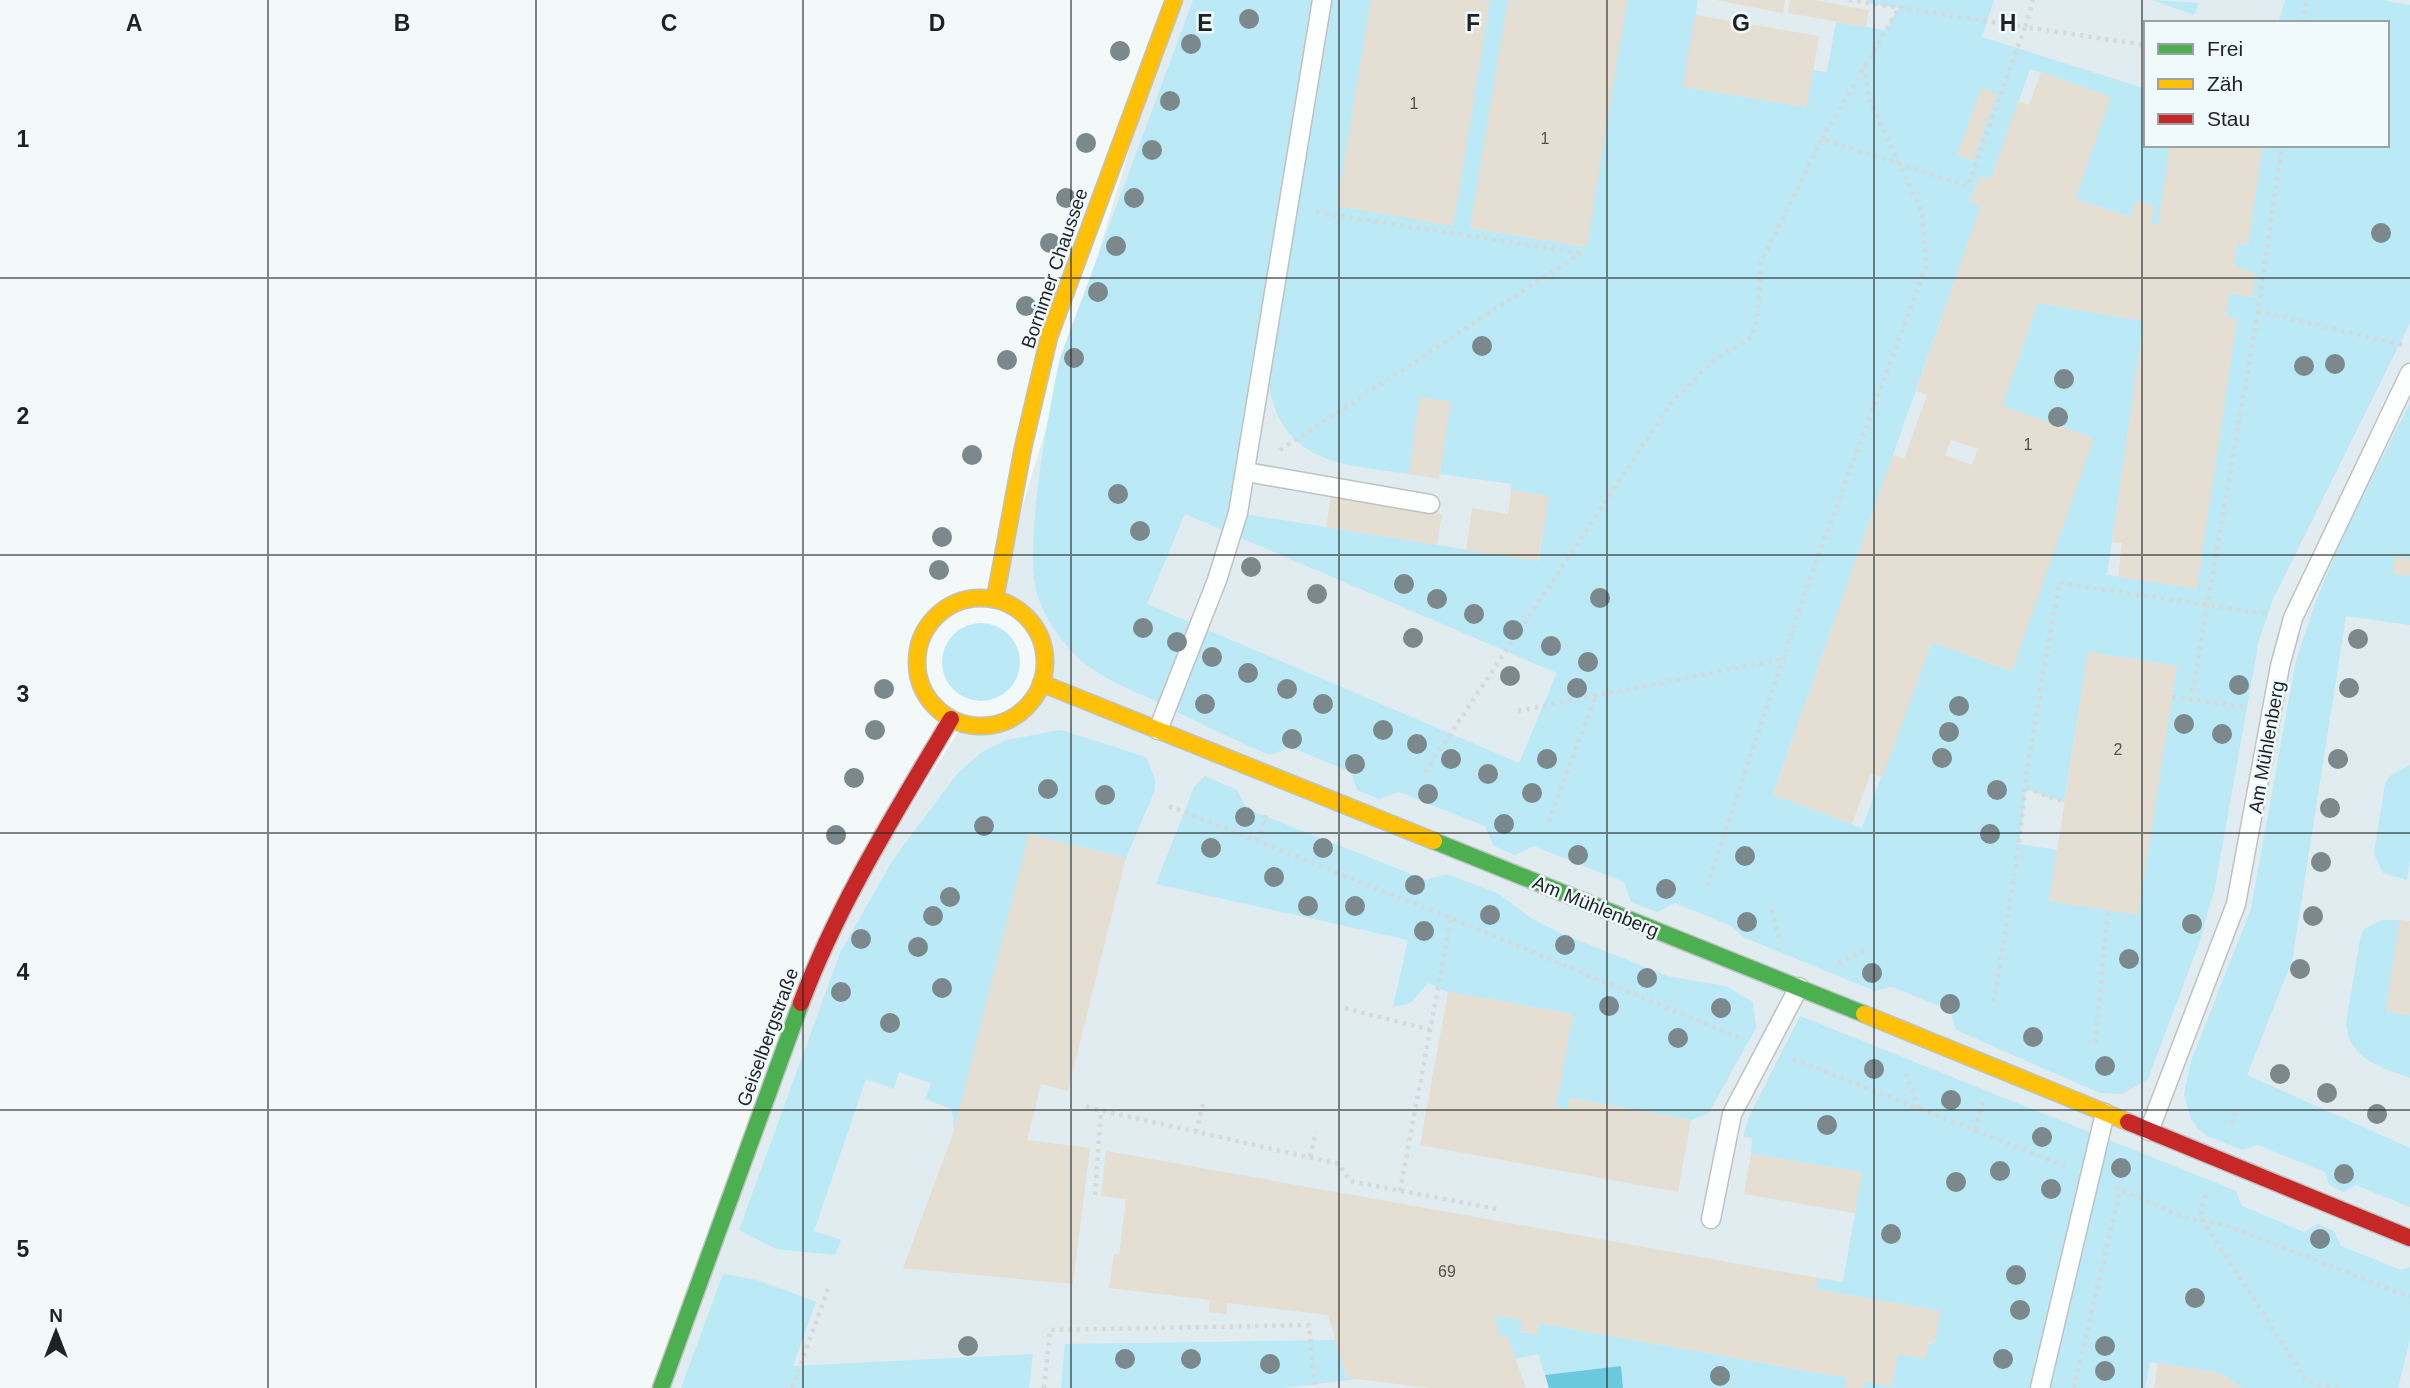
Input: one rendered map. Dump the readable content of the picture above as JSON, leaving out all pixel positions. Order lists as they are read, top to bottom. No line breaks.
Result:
{"streets":{"street":["Bornimer Chaussee","Am Mühlenberg","Geiselbergstraße"]},"crossings":[["Bornimer Chaussee","Am Mühlenberg"],["Bornimer Chaussee","Geiselbergstraße"],["Am Mühlenberg","Geiselbergstraße"]],"house_numbers":["1","1","1","2","69"],"legend":["Frei","Zäh","Stau"],"north":"top","grid":{"columns":["A","B","C","D","E","F","G","H"],"rows":["1","2","3","4","5"]}}
